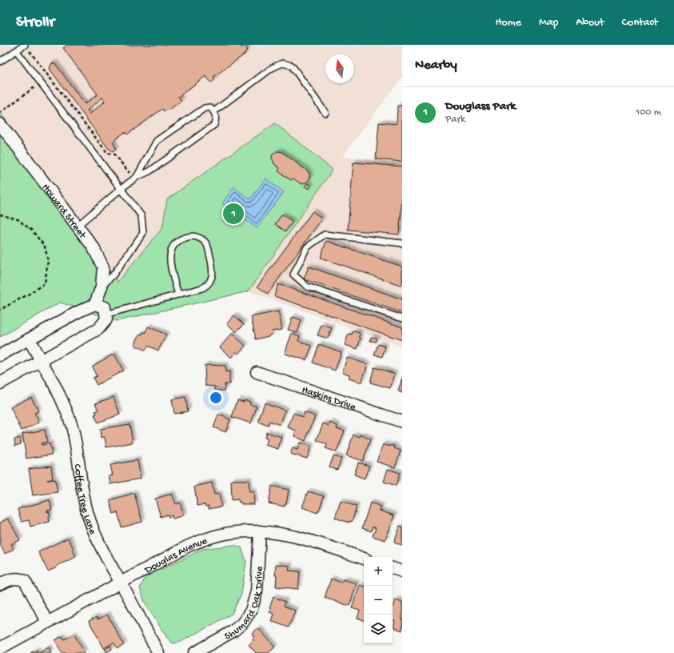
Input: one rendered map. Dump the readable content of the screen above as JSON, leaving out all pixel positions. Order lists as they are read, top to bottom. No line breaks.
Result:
{"streets":{"street":["Howard Street","Haskins Drive","Coffee Tree Lane","Douglas Avenue","Shumard Oak Drive"]},"crossings":[["Coffee Tree Lane","Douglas Avenue"],["Douglas Avenue","Shumard Oak Drive"]],"north":"top","page":{"header":"Strollr","nav":["Home","Map","About","Contact"],"heading":"Nearby","list":[{"mark":"1","name":"Douglass Park","note":"Park","value":"100 m"}],"pins":"1","map_buttons":["+","−"]}}
